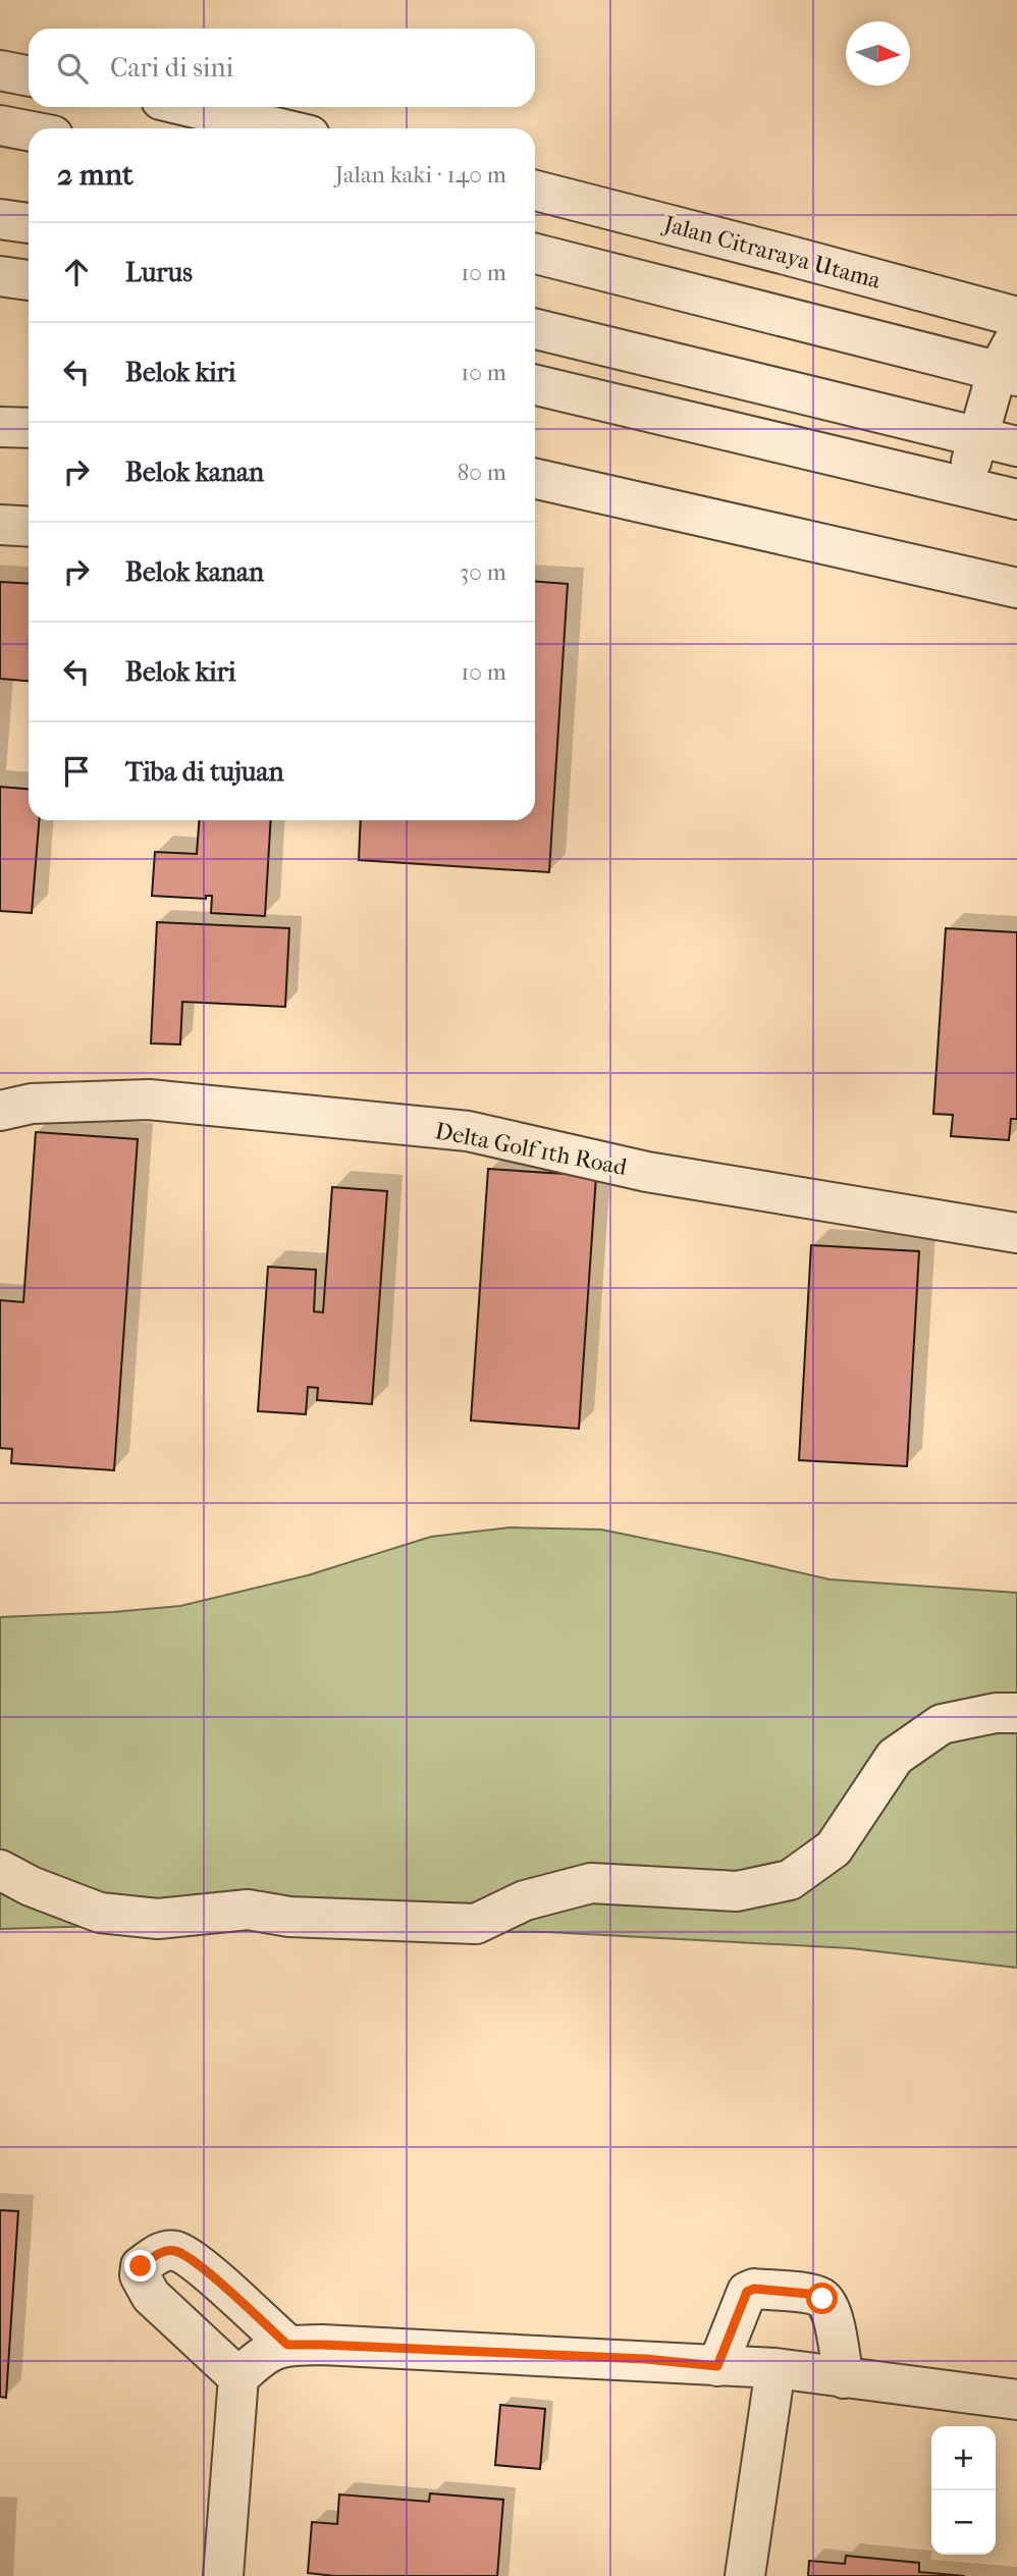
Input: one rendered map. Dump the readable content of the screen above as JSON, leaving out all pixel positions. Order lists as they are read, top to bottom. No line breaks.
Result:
{"streets":{"street":["Jalan Citraraya Utama","Delta Golf 1th Road"]},"north":"right","page":{"search":"Cari di sini","heading":["2 mnt","Jalan kaki · 140 m"],"list":[["Lurus","10 m"],["Belok kiri","10 m"],["Belok kanan","80 m"],["Belok kanan","30 m"],["Belok kiri","10 m"],"Tiba di tujuan"],"map_buttons":["+","−"]}}
